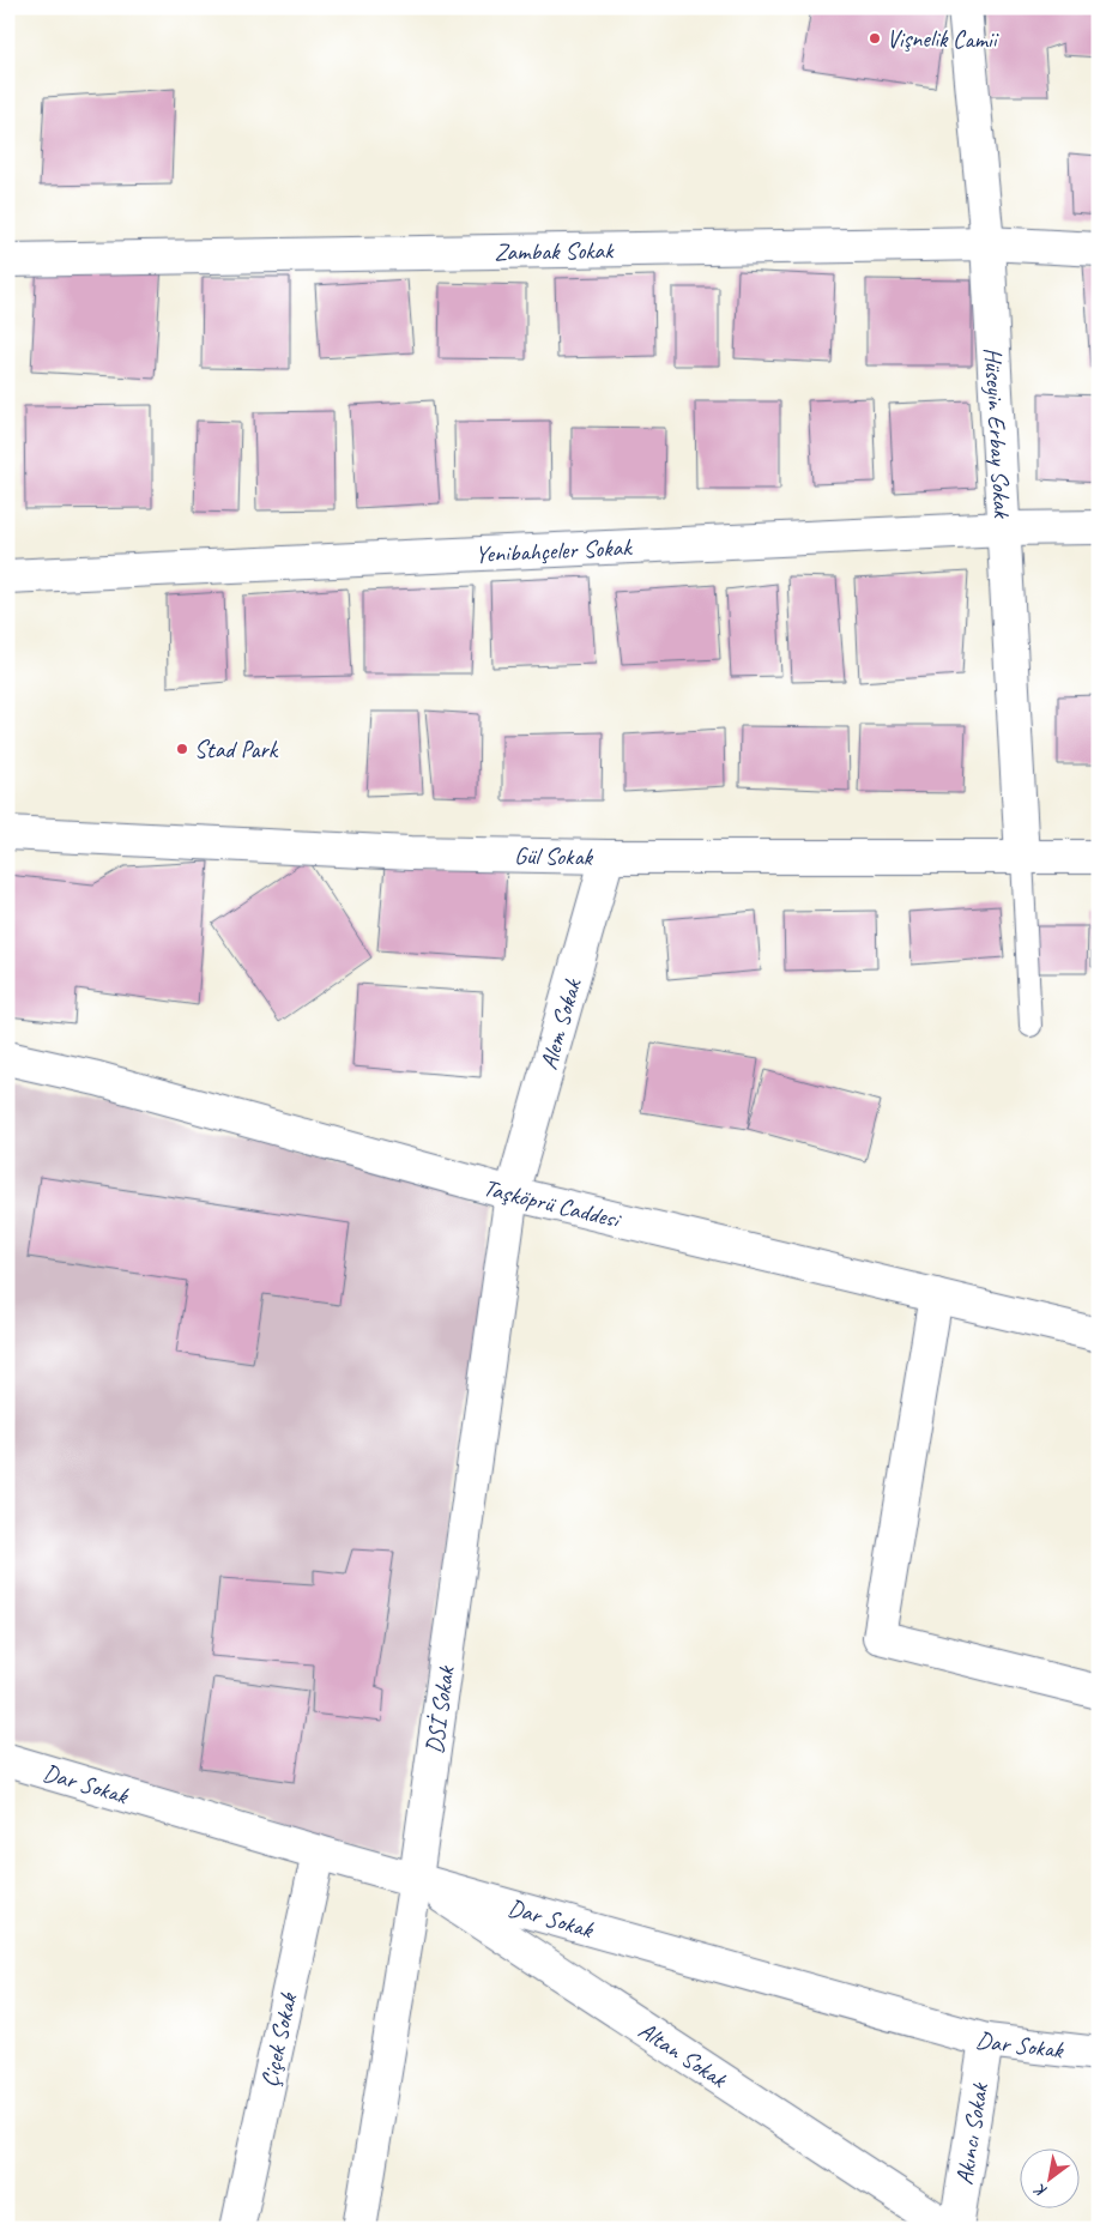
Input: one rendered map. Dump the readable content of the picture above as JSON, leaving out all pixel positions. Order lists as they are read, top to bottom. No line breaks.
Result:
{"streets":{"street":["Zambak Sokak","Hüseyin Erbay Sokak","Yenibahçeler Sokak","Gül Sokak","Alem Sokak","Taşköprü Caddesi","DSİ Sokak","Dar Sokak","Çiçek Sokak","Altan Sokak","Akıncı Sokak"]},"crossings":[["Zambak Sokak","Hüseyin Erbay Sokak"],["Hüseyin Erbay Sokak","Yenibahçeler Sokak"],["Hüseyin Erbay Sokak","Gül Sokak"],["Gül Sokak","Alem Sokak"],["Alem Sokak","Taşköprü Caddesi"],["Alem Sokak","DSİ Sokak"],["Taşköprü Caddesi","DSİ Sokak"],["DSİ Sokak","Dar Sokak"],["DSİ Sokak","Altan Sokak"],["Dar Sokak","Çiçek Sokak"],["Dar Sokak","Altan Sokak"],["Dar Sokak","Akıncı Sokak"]],"places":["Vişnelik Camii","Stad Park"],"north":"bottom left"}
